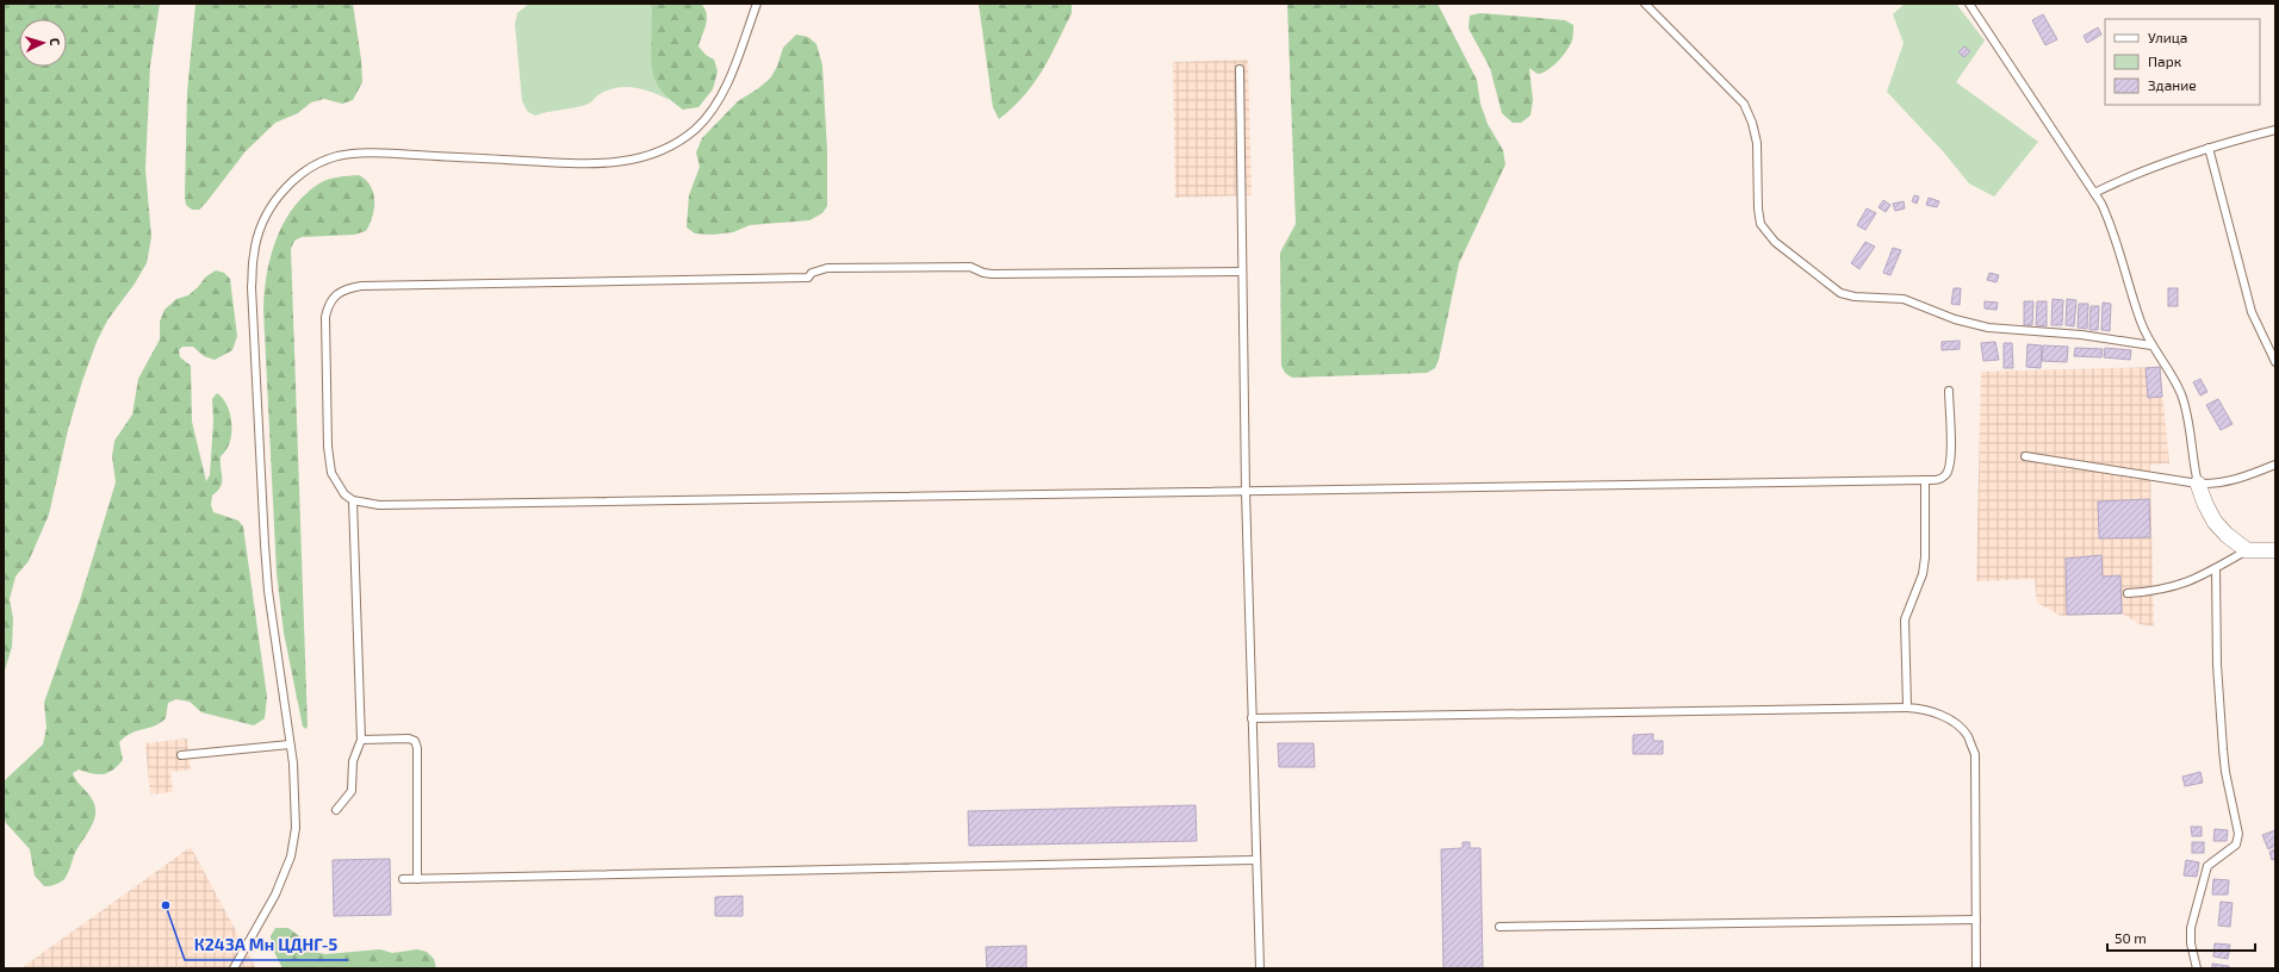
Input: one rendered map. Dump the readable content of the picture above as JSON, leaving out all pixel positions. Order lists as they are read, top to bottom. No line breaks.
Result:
{"places":["К243А Мн ЦДНГ-5"],"legend":["Улица","Парк","Здание"],"scale_bar":"50 m","north":"right"}
